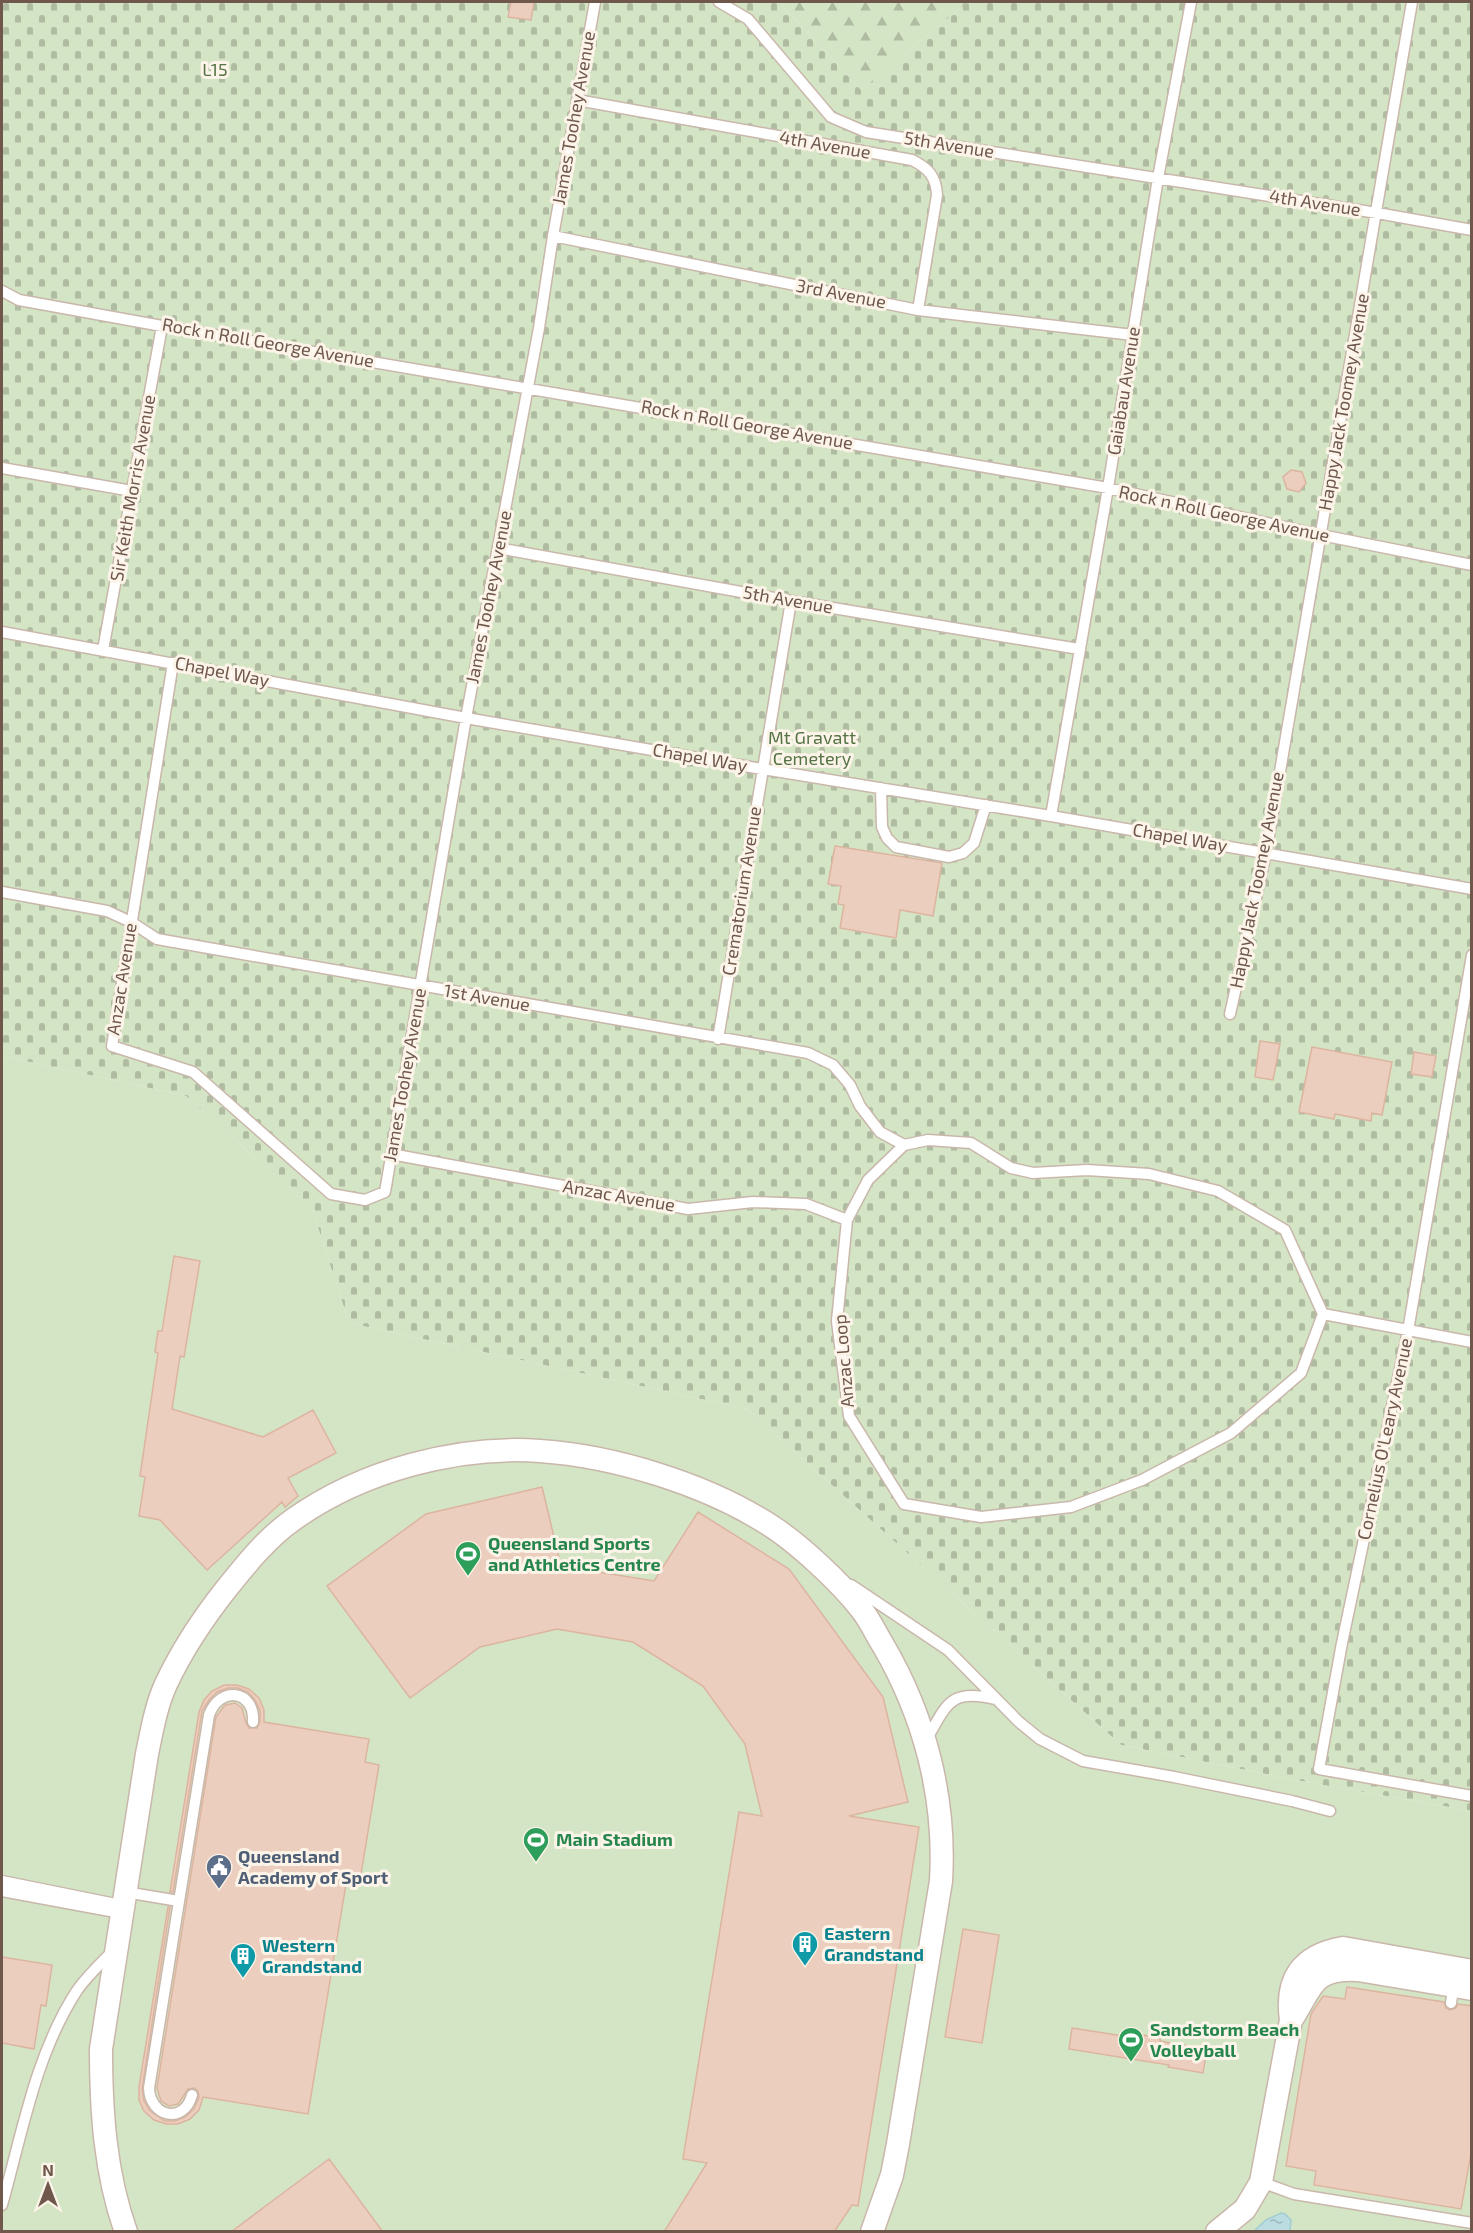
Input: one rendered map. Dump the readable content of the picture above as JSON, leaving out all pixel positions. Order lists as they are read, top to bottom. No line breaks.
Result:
{"streets":{"lane":["James Toohey Avenue","4th Avenue","5th Avenue","3rd Avenue","Rock n Roll George Avenue","Gaiabau Avenue","Happy Jack Toomey Avenue","Sir Keith Morris Avenue","Chapel Way","Crematorium Avenue","Anzac Avenue","1st Avenue","Anzac Loop","Cornelius O'Leary Avenue"]},"crossings":[["James Toohey Avenue","4th Avenue"],["James Toohey Avenue","5th Avenue"],["James Toohey Avenue","3rd Avenue"],["James Toohey Avenue","Rock n Roll George Avenue"],["James Toohey Avenue","Chapel Way"],["James Toohey Avenue","Anzac Avenue"],["James Toohey Avenue","1st Avenue"],["4th Avenue","5th Avenue"],["4th Avenue","3rd Avenue"],["4th Avenue","Gaiabau Avenue"],["4th Avenue","Happy Jack Toomey Avenue"],["5th Avenue","Gaiabau Avenue"],["5th Avenue","Crematorium Avenue"],["3rd Avenue","Gaiabau Avenue"],["Rock n Roll George Avenue","Gaiabau Avenue"],["Rock n Roll George Avenue","Happy Jack Toomey Avenue"],["Rock n Roll George Avenue","Sir Keith Morris Avenue"],["Gaiabau Avenue","Chapel Way"],["Happy Jack Toomey Avenue","Chapel Way"],["Sir Keith Morris Avenue","Chapel Way"],["Chapel Way","Crematorium Avenue"],["Chapel Way","Anzac Avenue"],["Crematorium Avenue","1st Avenue"],["Anzac Avenue","1st Avenue"],["Anzac Avenue","Anzac Loop"],["1st Avenue","Anzac Loop"]],"parks":["L15","Mt Gravatt Cemetery"],"places":{"sports":["Queensland Sports and Athletics Centre","Main Stadium","Sandstorm Beach Volleyball"],"public building":["Queensland Academy of Sport"],"building":["Eastern Grandstand","Western Grandstand"]},"north":"top"}
